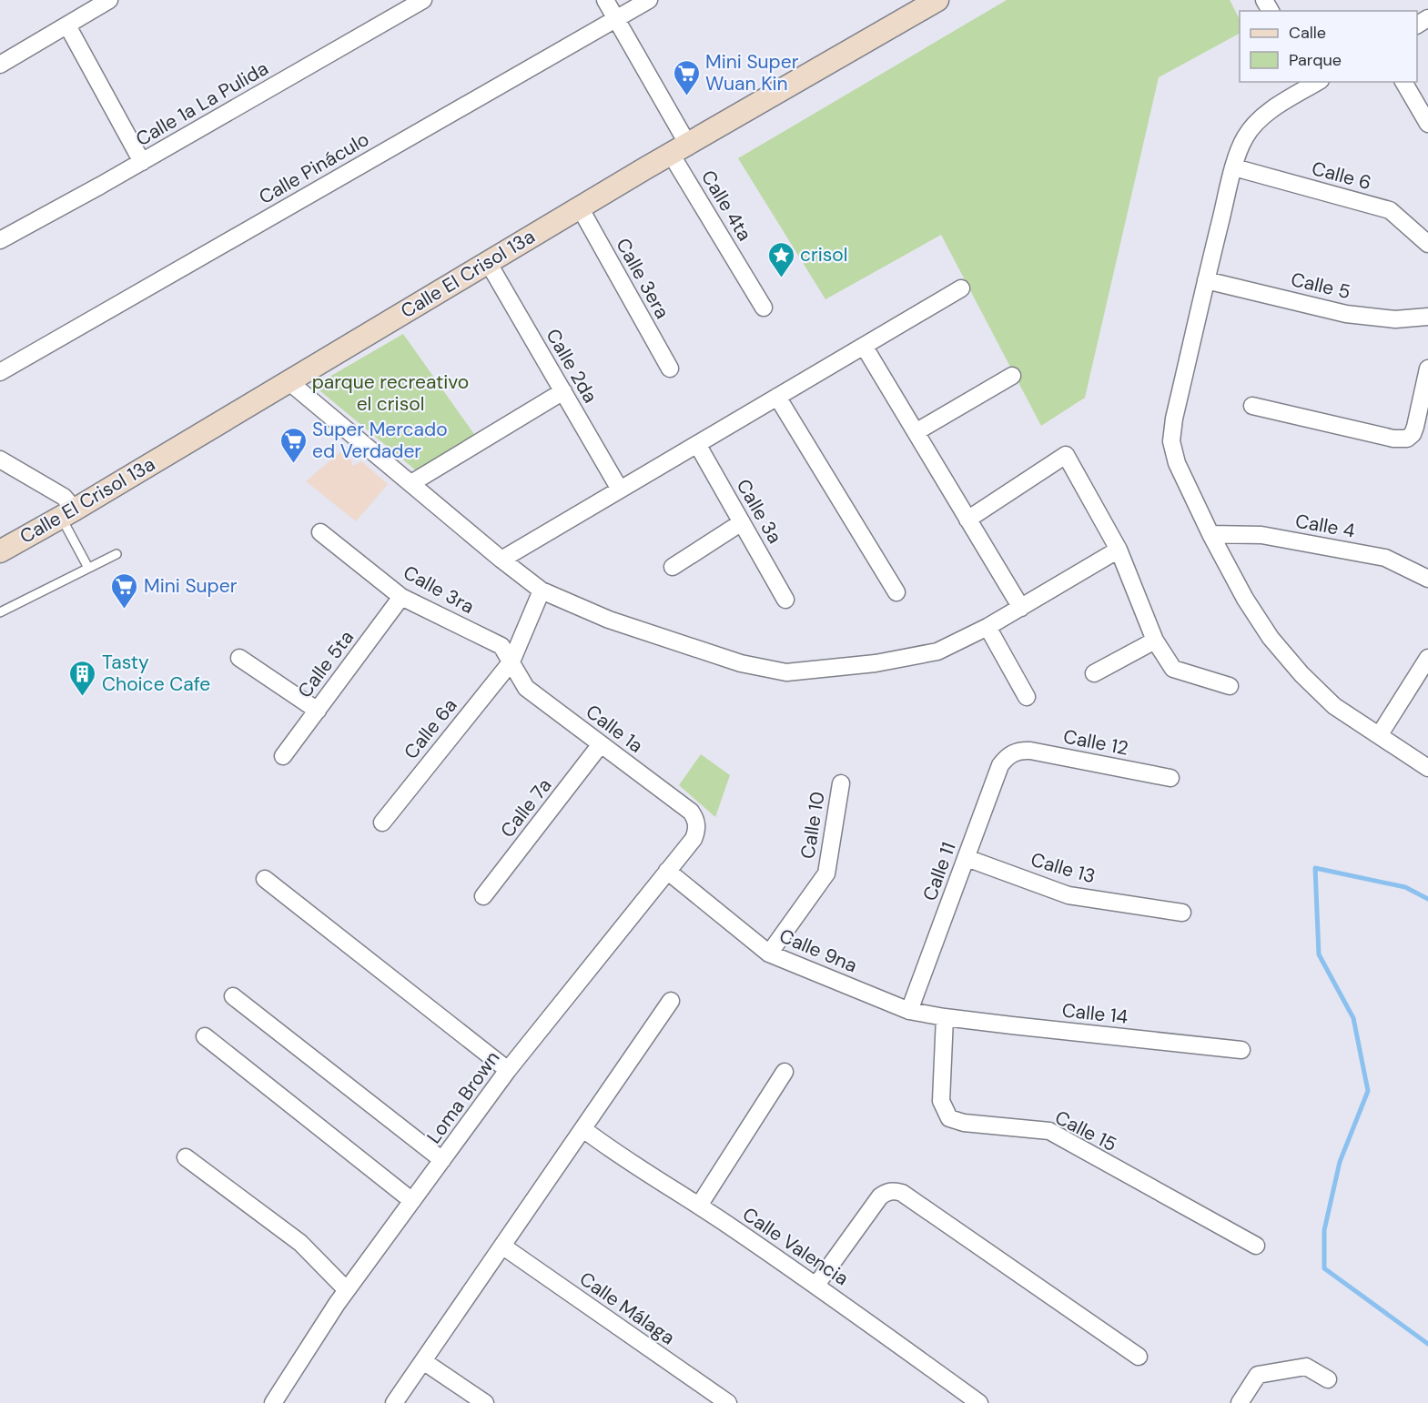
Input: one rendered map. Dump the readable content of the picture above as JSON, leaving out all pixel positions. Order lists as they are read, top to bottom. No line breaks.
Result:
{"streets":{"street":["Calle 1a La Pulida","Calle Pináculo","Calle 6","Calle 4ta","Calle El Crisol 13a","Calle 3era","Calle 5","Calle 2da","Calle 3a","Calle 4","Calle 3ra","Calle 5ta","Calle 6a","Calle 1a","Calle 12","Calle 7a","Calle 10","Calle 13","Calle 11","Calle 9na","Calle 14","Loma Brown","Calle 15","Calle Valencia","Calle Málaga"]},"crossings":[["Calle Pináculo","Calle 4ta"],["Calle 4ta","Calle El Crisol 13a"],["Calle El Crisol 13a","Calle 3era"],["Calle El Crisol 13a","Calle 2da"],["Calle 3ra","Calle 5ta"],["Calle 3ra","Calle 6a"],["Calle 3ra","Calle 1a"],["Calle 6a","Calle 1a"],["Calle 1a","Calle 7a"],["Calle 1a","Loma Brown"],["Calle 12","Calle 11"],["Calle 10","Calle 9na"],["Calle 13","Calle 11"],["Calle 11","Calle 9na"],["Calle 9na","Calle 14"],["Calle 9na","Loma Brown"],["Calle 9na","Calle 15"],["Calle 14","Calle 15"]],"parks":["parque recreativo el crisol"],"places":{"supermarket":["Mini Super Wuan Kin","Super Mercado ed Verdader","Mini Super"],"place":["crisol"],"building":["Tasty Choice Cafe"]},"legend":["Calle","Parque"]}
